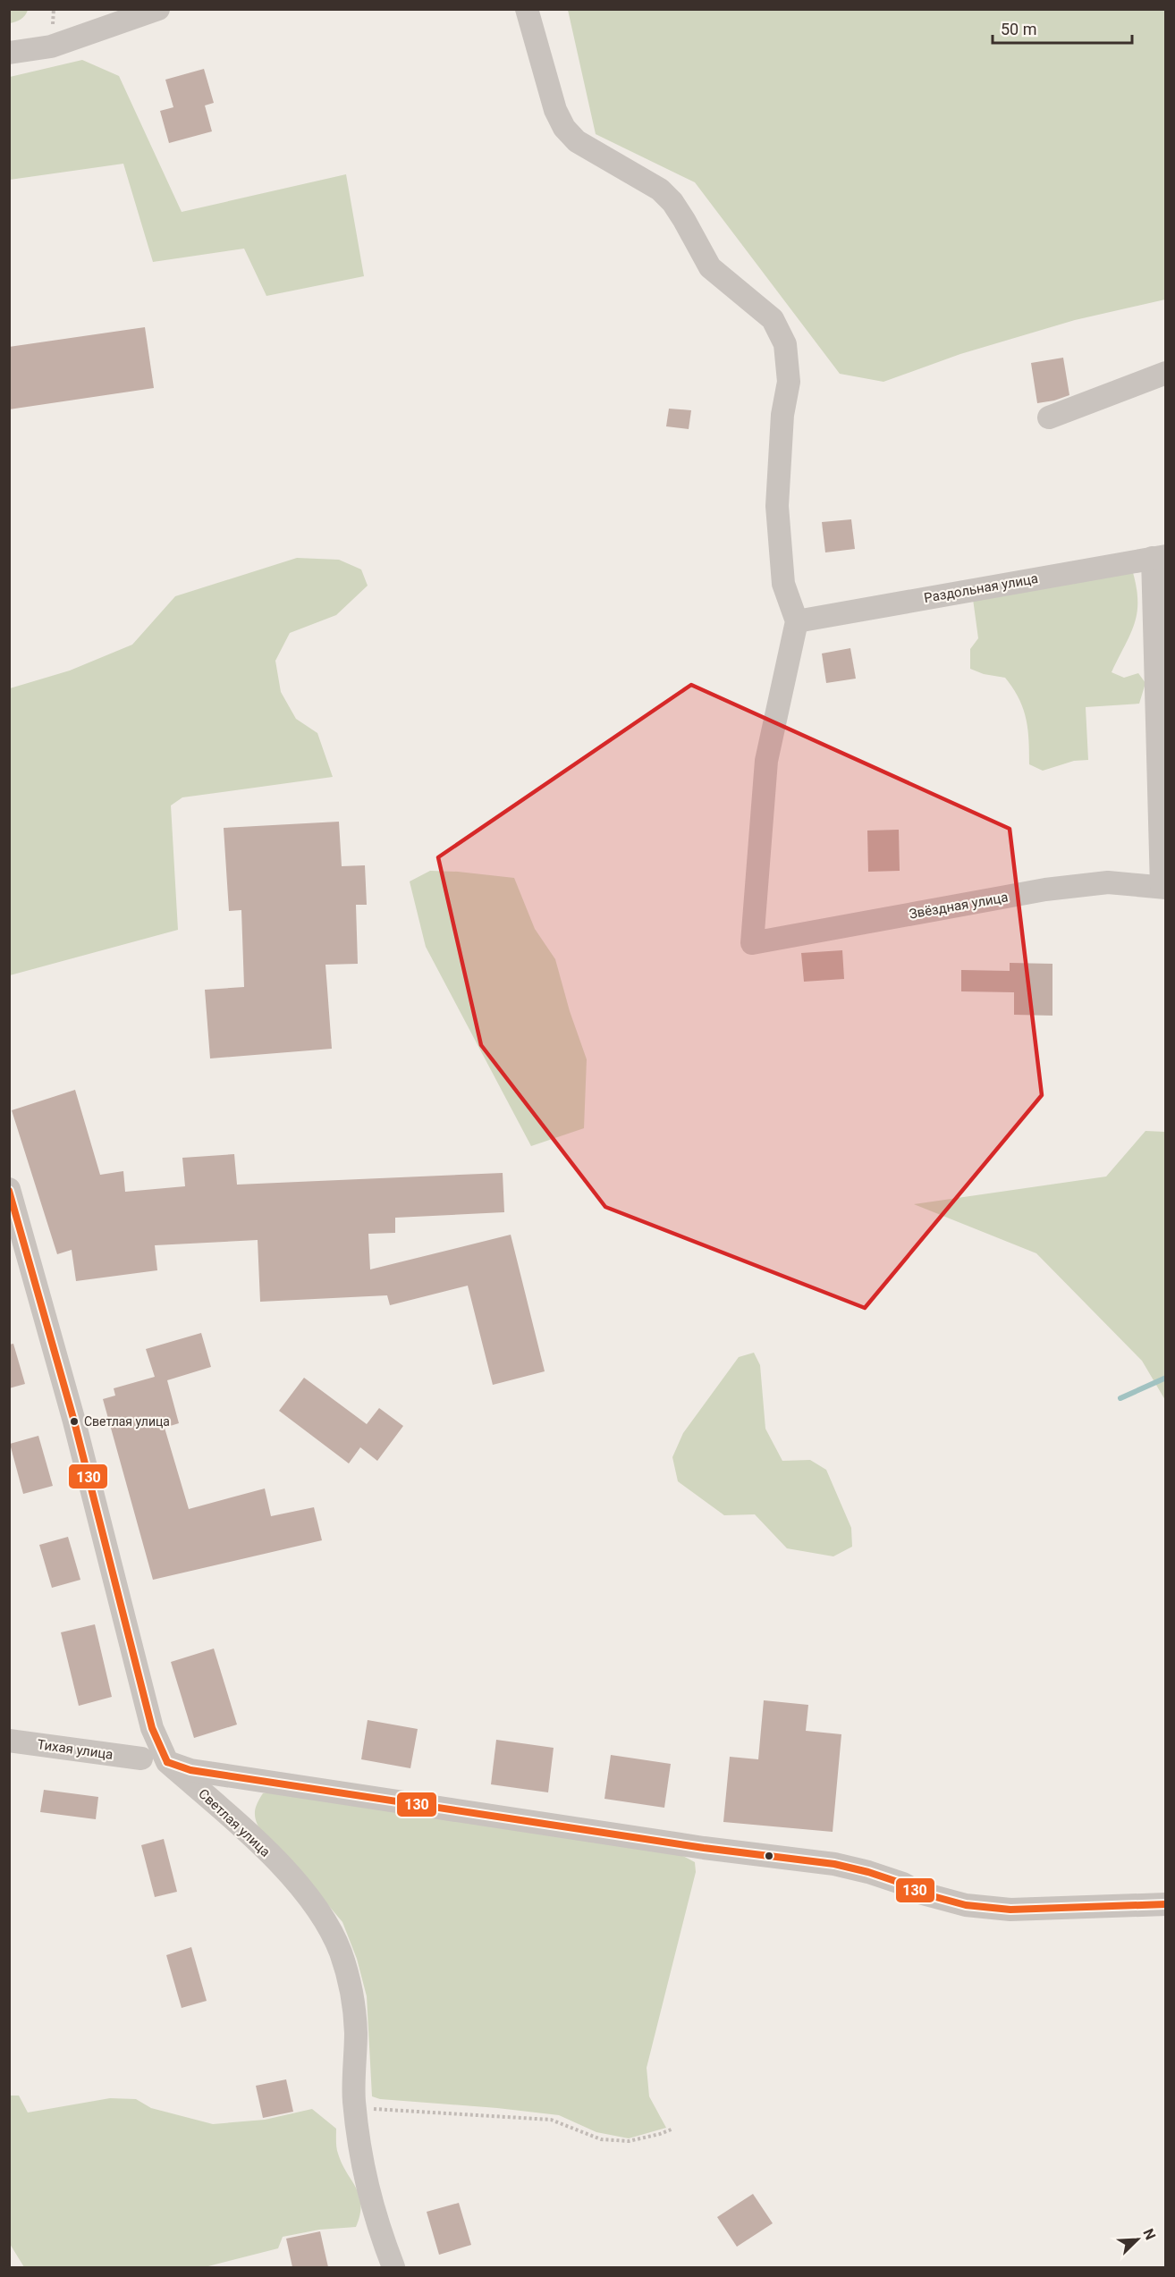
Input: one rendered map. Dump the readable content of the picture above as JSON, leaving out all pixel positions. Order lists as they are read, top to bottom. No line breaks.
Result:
{"streets":{"street":["Раздольная улица","Звёздная улица","Тихая улица","Светлая улица"]},"crossings":[["Раздольная улица","Звёздная улица"]],"places":["Светлая улица"],"lines":["transit line 130"],"scale_bar":"50 m","north":"top right"}
